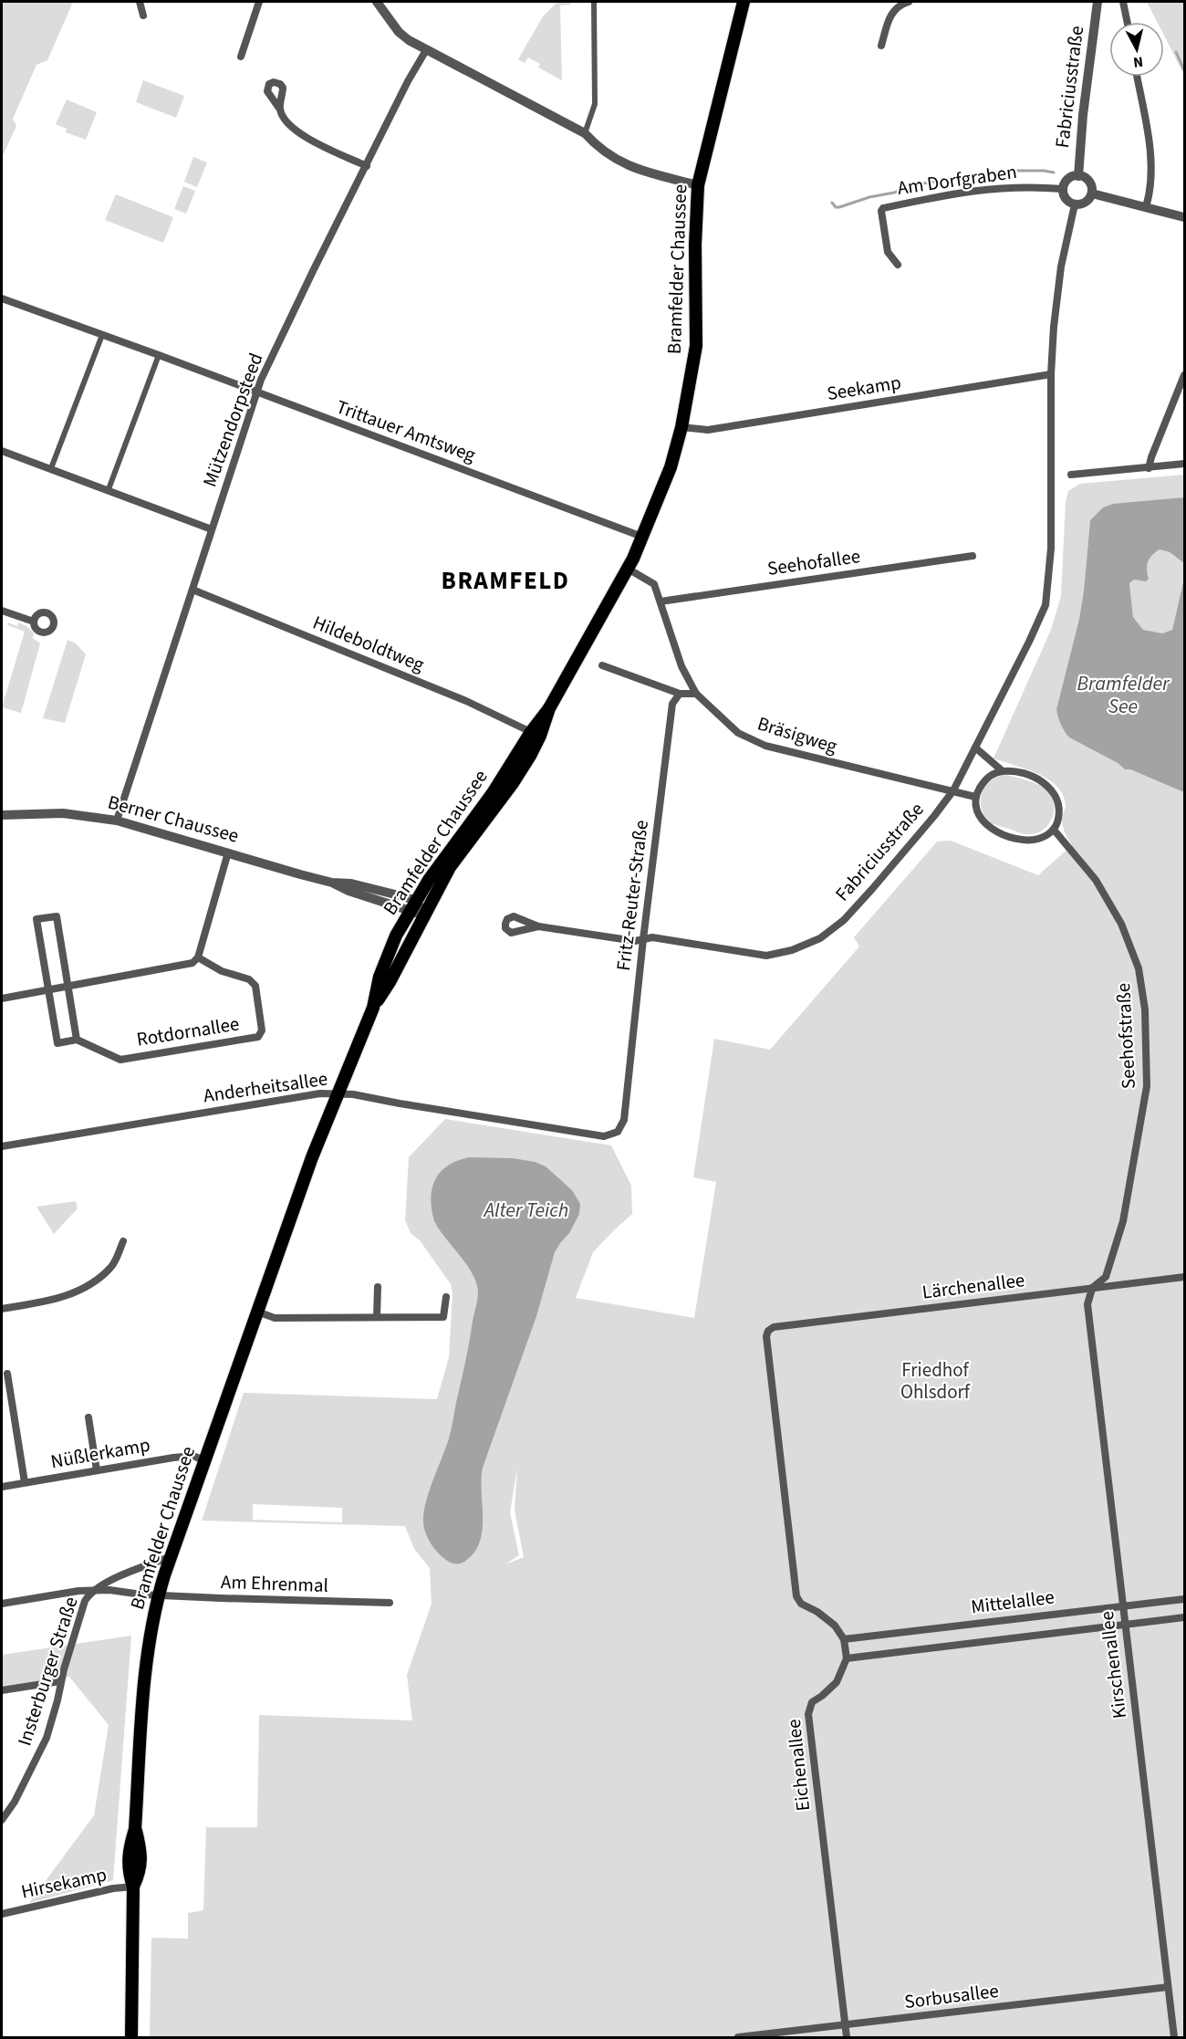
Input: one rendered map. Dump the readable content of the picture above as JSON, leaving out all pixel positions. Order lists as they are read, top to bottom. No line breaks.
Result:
{"streets":{"main road":["Bramfelder Chaussee"],"street":["Fabriciusstraße","Am Dorfgraben","Seekamp","Mützendorpsteed","Trittauer Amtsweg","Seehofallee","Hildeboldtweg","Bräsigweg","Berner Chaussee","Fritz-Reuter-Straße","Rotdornallee","Seehofstraße","Anderheitsallee","Lärchenallee","Nüßlerkamp","Am Ehrenmal","Mittelallee","Kirschenallee","Insterburger Straße","Eichenallee","Hirsekamp","Sorbusallee"]},"crossings":[["Fabriciusstraße","Am Dorfgraben"],["Fabriciusstraße","Seekamp"],["Fabriciusstraße","Bräsigweg"],["Fabriciusstraße","Fritz-Reuter-Straße"],["Bramfelder Chaussee","Seekamp"],["Bramfelder Chaussee","Trittauer Amtsweg"],["Bramfelder Chaussee","Hildeboldtweg"],["Bramfelder Chaussee","Bräsigweg"],["Bramfelder Chaussee","Berner Chaussee"],["Bramfelder Chaussee","Anderheitsallee"],["Bramfelder Chaussee","Nüßlerkamp"],["Bramfelder Chaussee","Am Ehrenmal"],["Bramfelder Chaussee","Hirsekamp"],["Mützendorpsteed","Trittauer Amtsweg"],["Mützendorpsteed","Hildeboldtweg"],["Mützendorpsteed","Berner Chaussee"],["Seehofallee","Bräsigweg"],["Bräsigweg","Seehofstraße"],["Fritz-Reuter-Straße","Anderheitsallee"],["Seehofstraße","Lärchenallee"],["Seehofstraße","Kirschenallee"],["Lärchenallee","Mittelallee"],["Lärchenallee","Kirschenallee"],["Am Ehrenmal","Insterburger Straße"],["Mittelallee","Kirschenallee"],["Mittelallee","Eichenallee"],["Kirschenallee","Sorbusallee"],["Eichenallee","Sorbusallee"]],"districts":["BRAMFELD"],"water":["Bramfelder See","Alter Teich"],"parks":["Friedhof Ohlsdorf"],"north":"bottom"}
